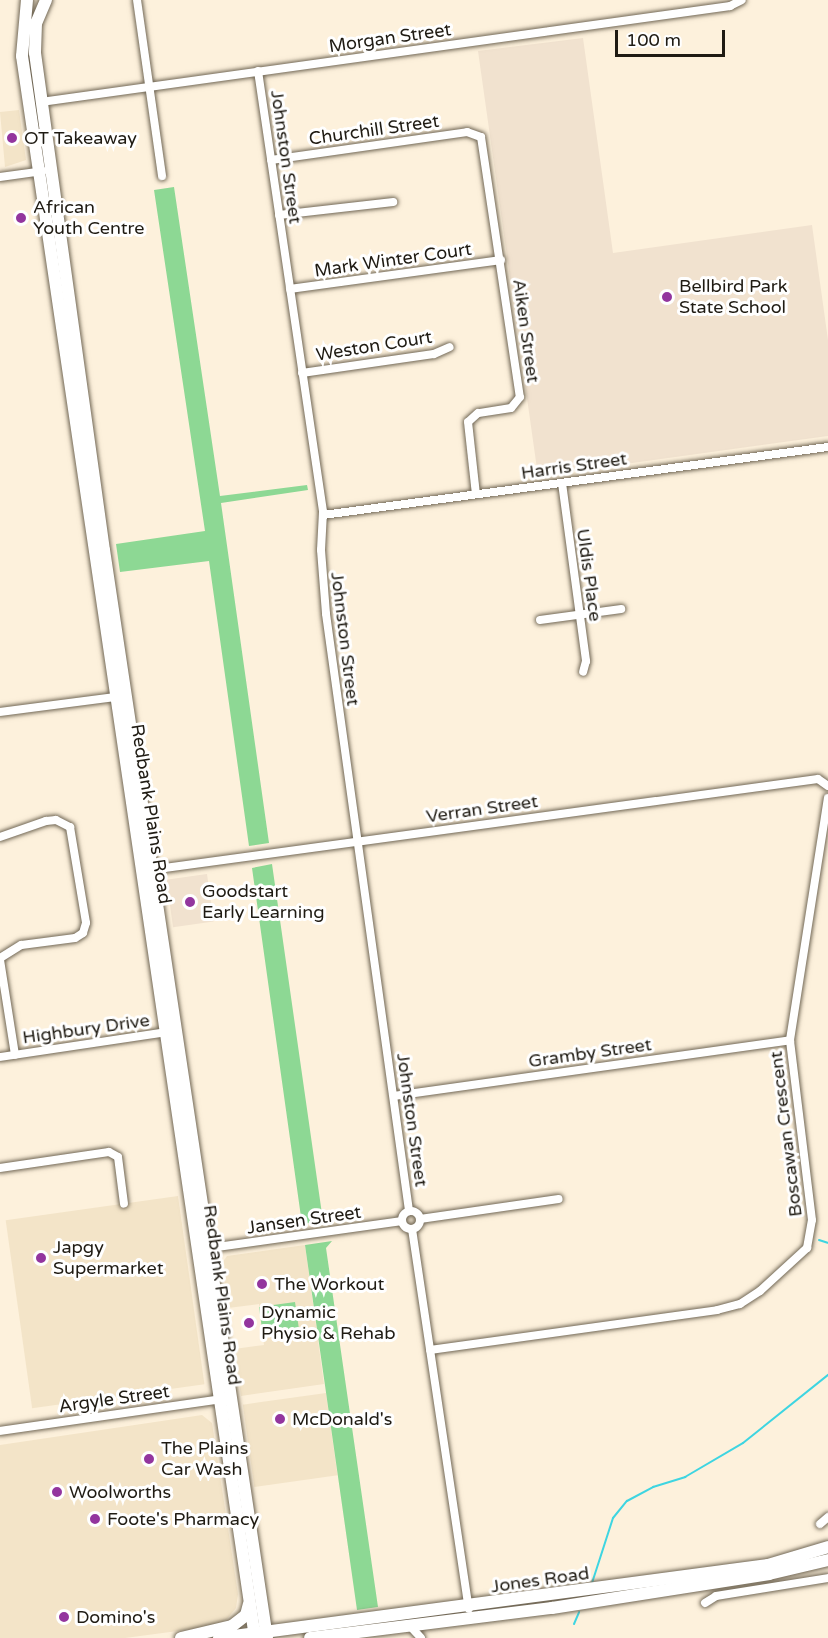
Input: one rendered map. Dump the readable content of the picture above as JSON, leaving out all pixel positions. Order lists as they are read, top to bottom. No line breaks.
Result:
{"streets":{"main road":["Redbank Plains Road","Jones Road"],"street":["Morgan Street","Churchill Street","Johnston Street","Mark Winter Court","Aiken Street","Weston Court","Harris Street","Uldis Place","Verran Street","Highbury Drive","Gramby Street","Boscawan Crescent","Jansen Street","Argyle Street"]},"crossings":[["Morgan Street","Johnston Street"],["Morgan Street","Redbank Plains Road"],["Churchill Street","Johnston Street"],["Churchill Street","Aiken Street"],["Johnston Street","Mark Winter Court"],["Johnston Street","Weston Court"],["Johnston Street","Harris Street"],["Johnston Street","Verran Street"],["Johnston Street","Gramby Street"],["Mark Winter Court","Aiken Street"],["Aiken Street","Harris Street"],["Harris Street","Uldis Place"],["Verran Street","Redbank Plains Road"],["Redbank Plains Road","Highbury Drive"],["Redbank Plains Road","Jansen Street"],["Redbank Plains Road","Argyle Street"],["Redbank Plains Road","Jones Road"],["Gramby Street","Boscawan Crescent"]],"places":["OT Takeaway","African Youth Centre","Bellbird Park State School","Goodstart Early Learning","Japgy Supermarket","The Workout","Dynamic Physio & Rehab","McDonald's","The Plains Car Wash","Woolworths","Foote's Pharmacy","Domino's"],"scale_bar":"100 m"}
